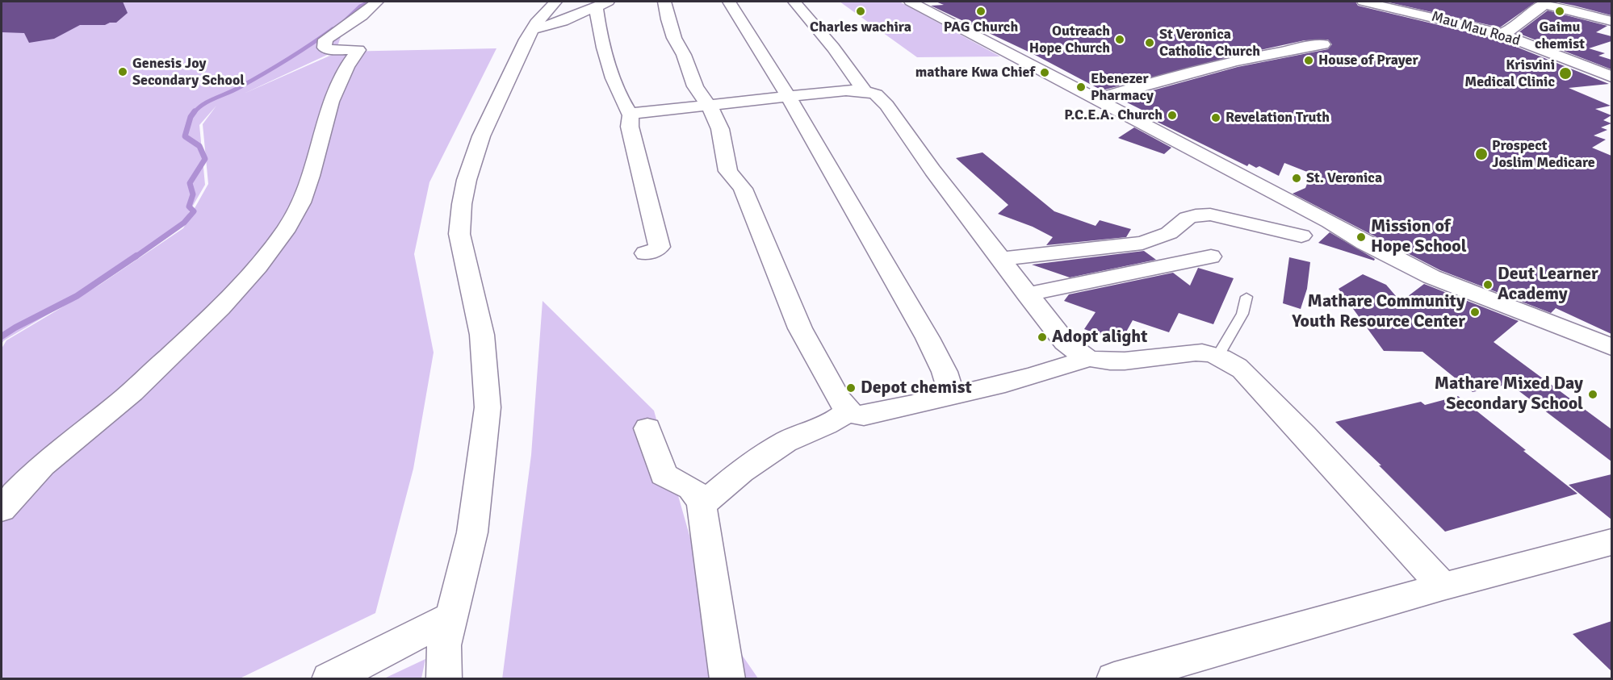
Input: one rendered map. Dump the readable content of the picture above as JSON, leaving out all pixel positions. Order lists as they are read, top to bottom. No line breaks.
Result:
{"streets":{"street":["Mau Mau Road"]},"places":["Charles wachira","PAG Church","Gaimu chemist","Outreach Hope Church","St Veronica Catholic Church","House of Prayer","Genesis Joy Secondary School","mathare Kwa Chief","Krisvini Medical Clinic","Ebenezer Pharmacy","P.C.E.A. Church","Revelation Truth","Prospect Joslim Medicare","St. Veronica","Mission of Hope School","Deut Learner Academy","Mathare Community Youth Resource Center","Adopt alight","Depot chemist","Mathare Mixed Day Secondary School"]}
